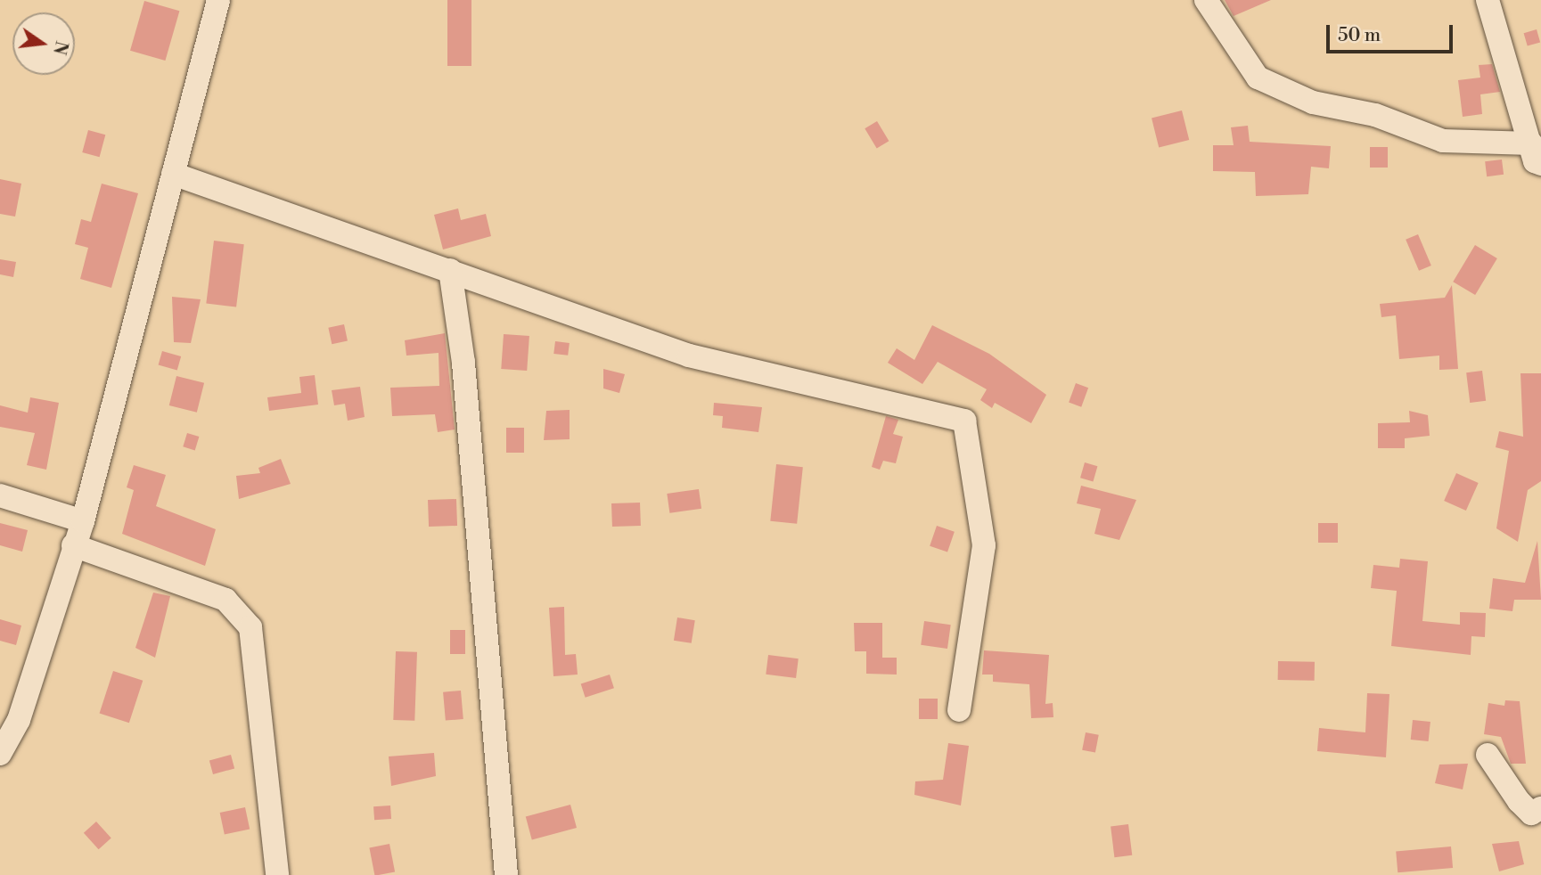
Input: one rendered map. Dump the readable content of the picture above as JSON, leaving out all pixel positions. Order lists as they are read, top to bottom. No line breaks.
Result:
{"scale_bar":"50 m","north":"right"}
